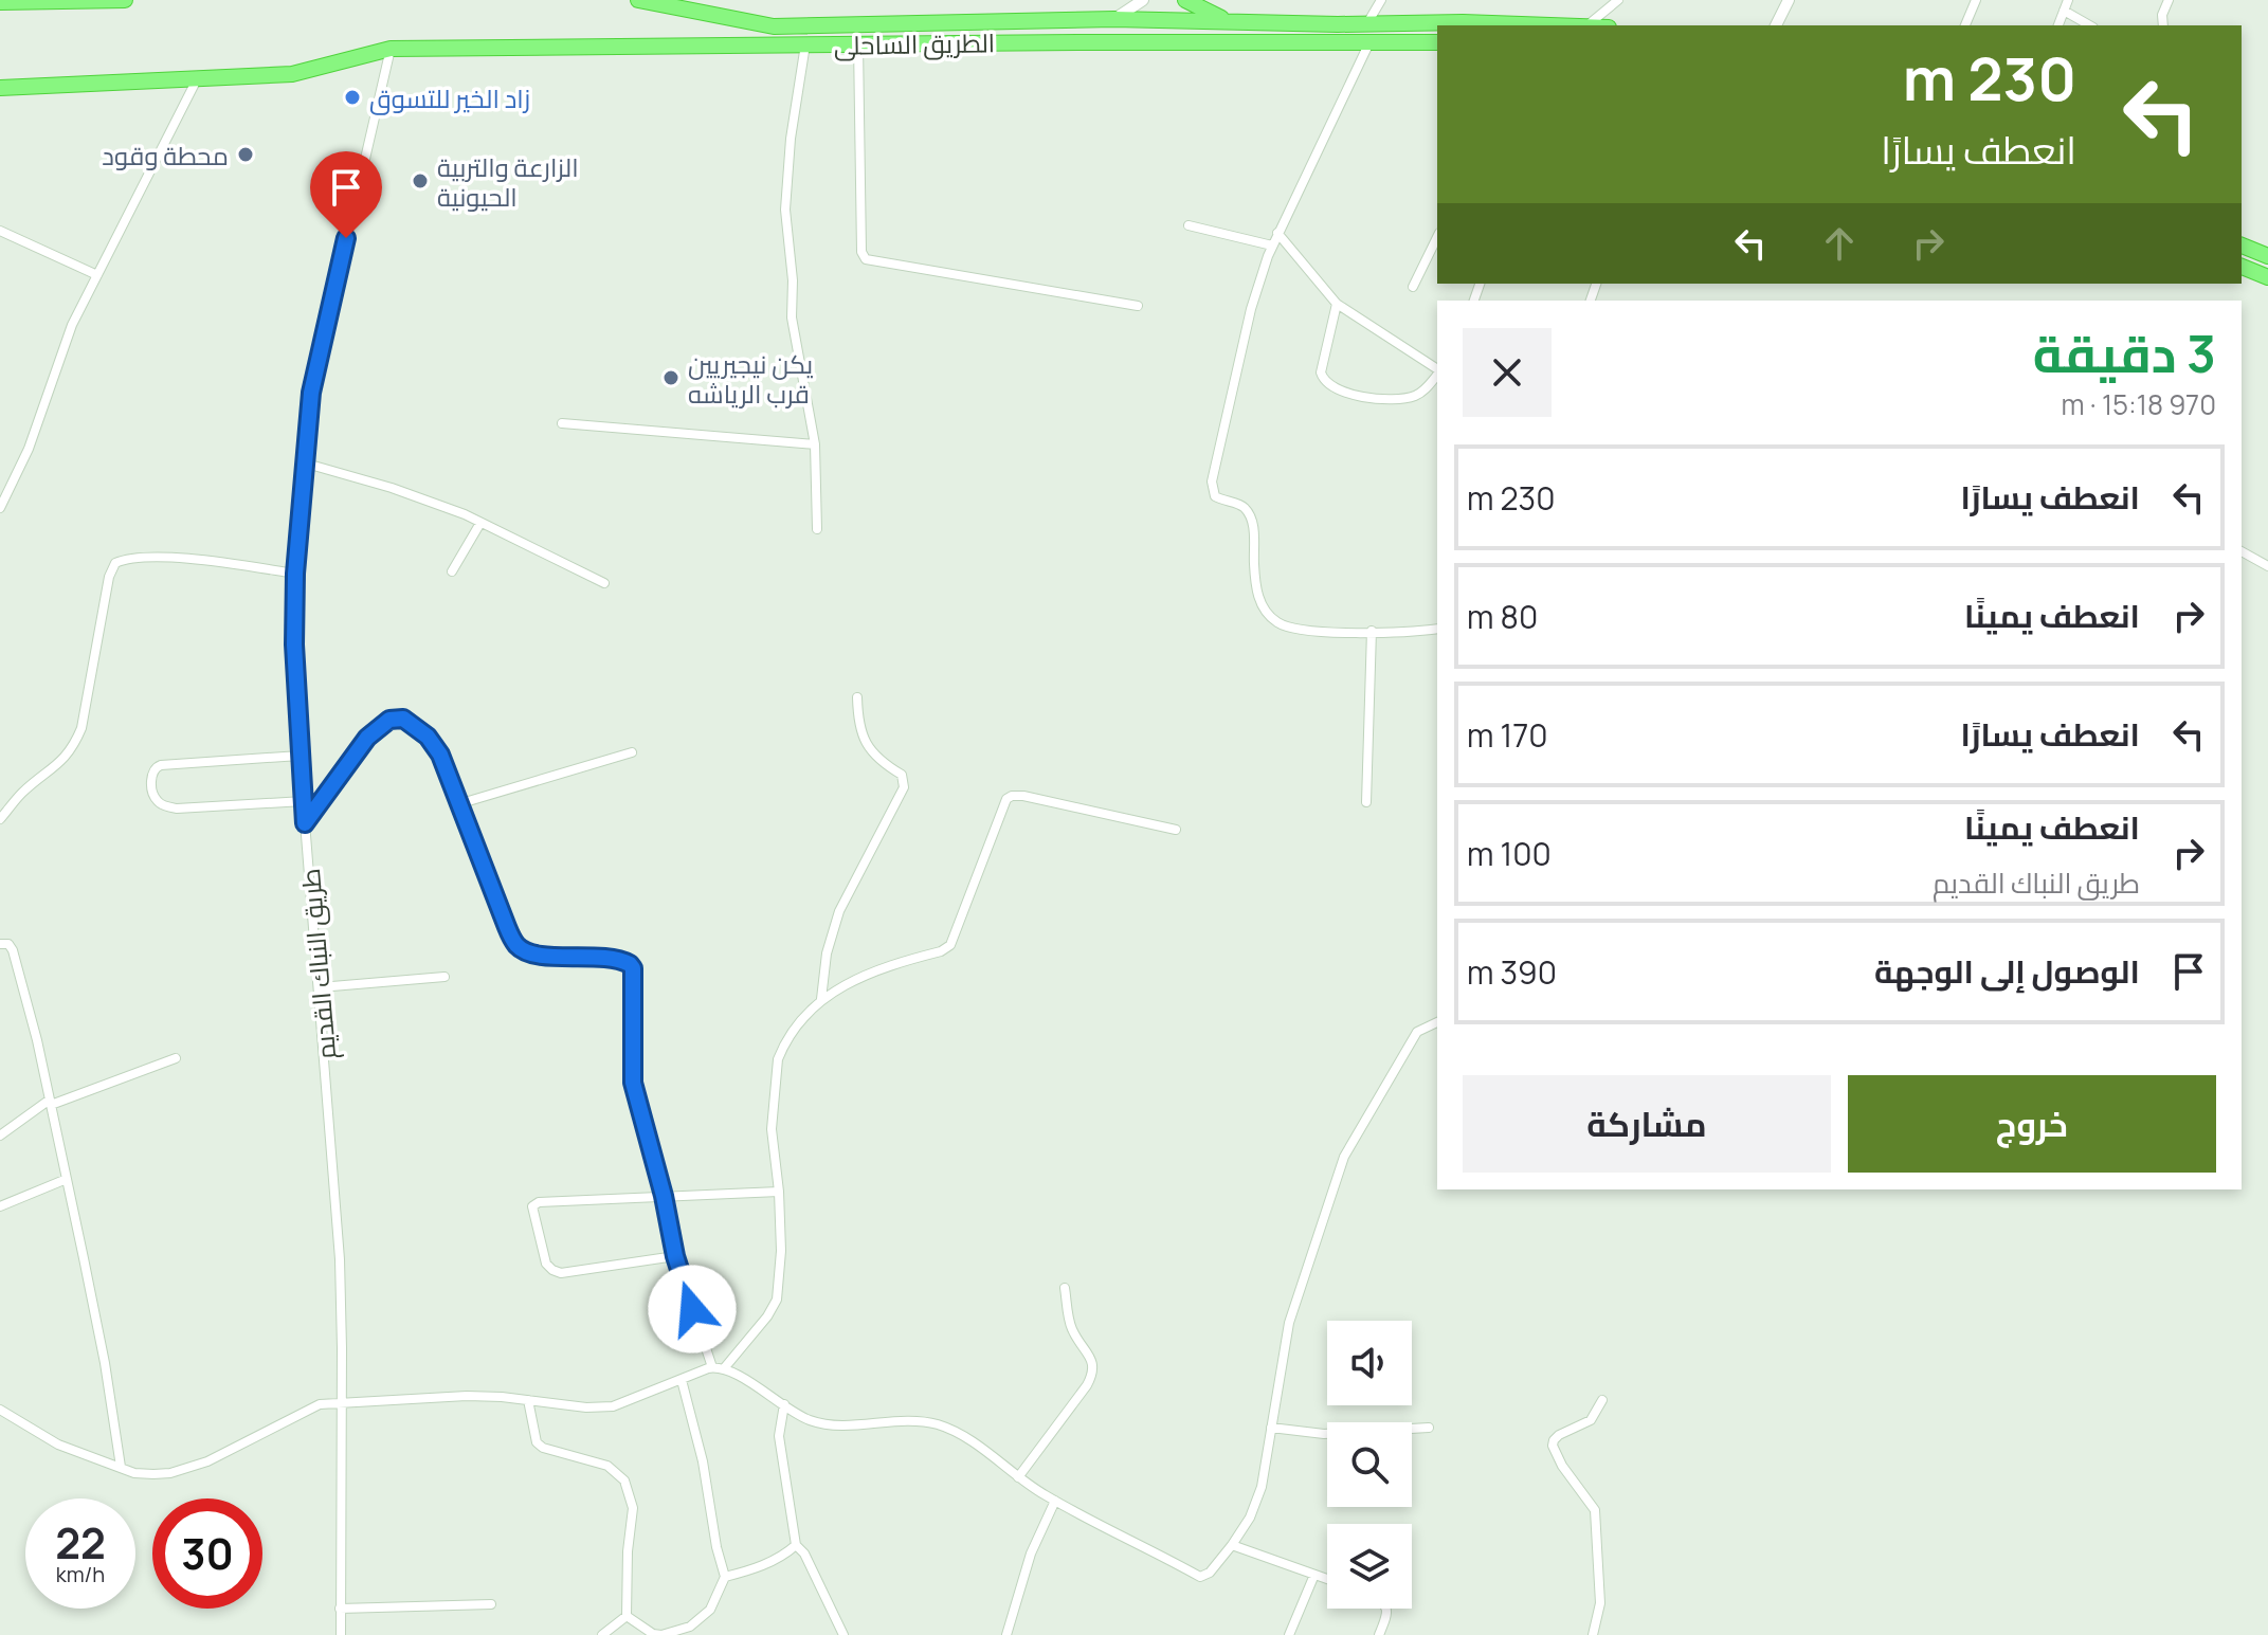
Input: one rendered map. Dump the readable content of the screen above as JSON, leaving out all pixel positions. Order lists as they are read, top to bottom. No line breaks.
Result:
{"streets":{"highway":["الطريق الساحلى"],"street":["طريق النباك القديم"]},"crossings":[["الطريق الساحلى","طريق النباك القديم"]],"places":["زاد الخير للتسوق","محطة وقود","الزارعة والتربية الحيونية","يكن نيجيريين قرب الرياشه"],"page":{"turn":["230 m","انعطف يسارًا"],"heading":["3 دقيقة","970 m · 15:18"],"list":[{"name":"انعطف يسارًا","value":"230 m"},{"name":"انعطف يمينًا","value":"80 m"},{"name":"انعطف يسارًا","value":"170 m"},{"name":"انعطف يمينًا","note":"طريق النباك القديم","value":"100 m"},{"name":"الوصول إلى الوجهة","value":"390 m"}],"buttons":["خروج","مشاركة"],"speed":"22 km/h","limit":"30"}}
